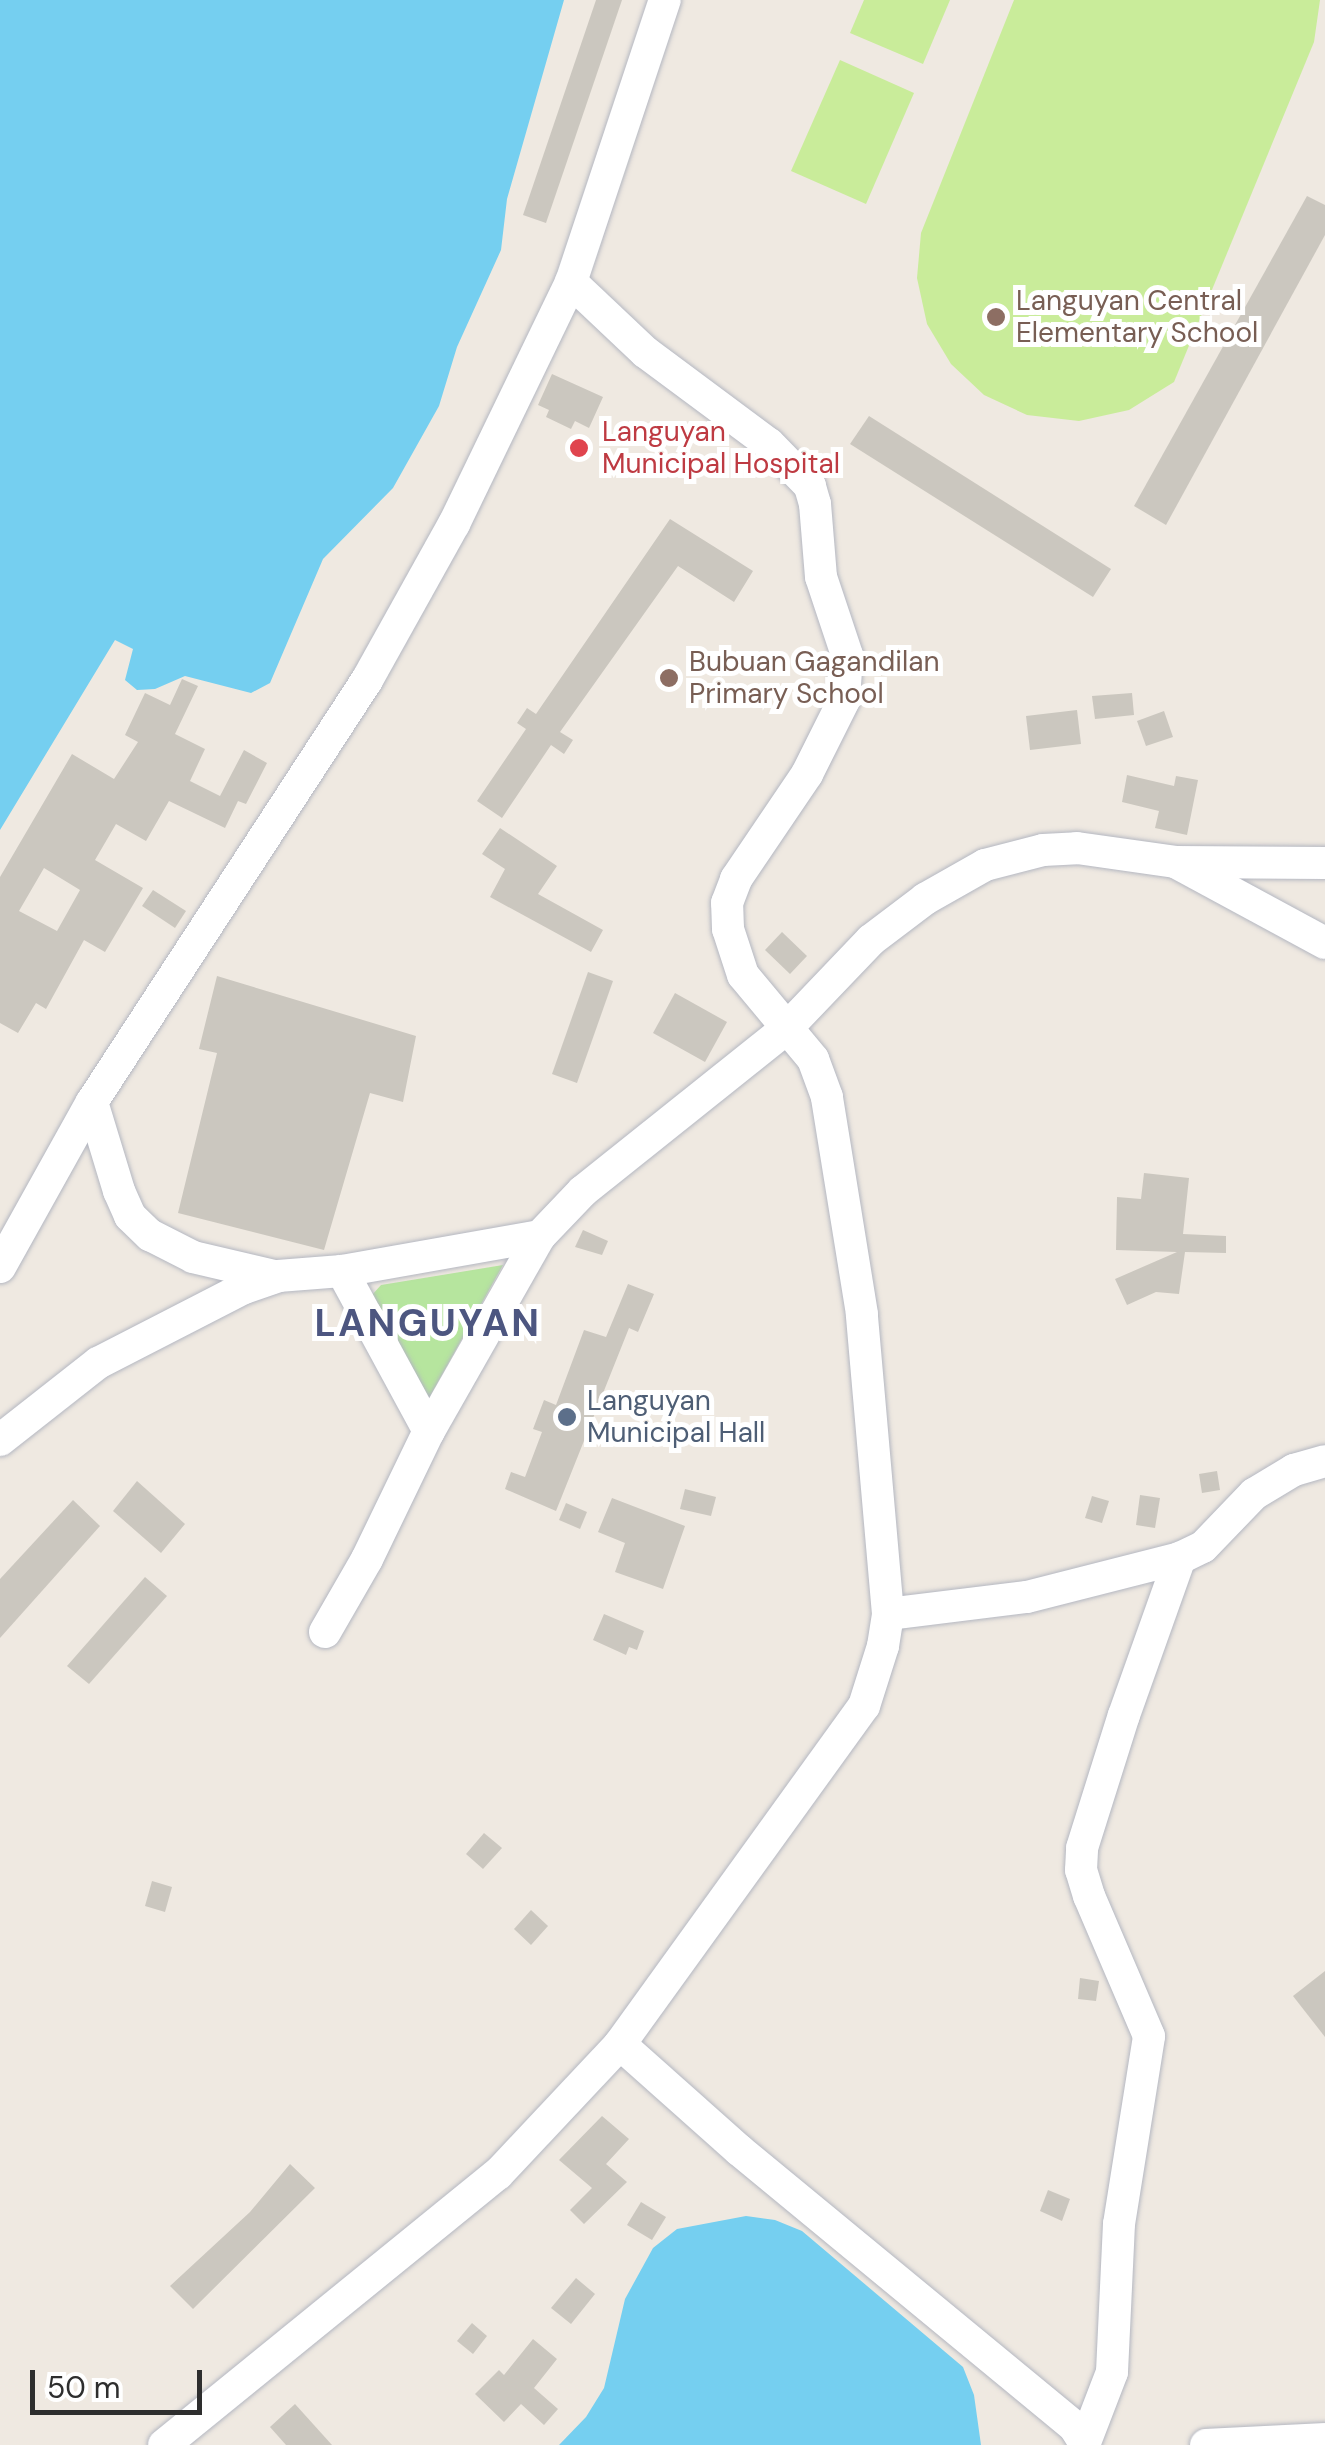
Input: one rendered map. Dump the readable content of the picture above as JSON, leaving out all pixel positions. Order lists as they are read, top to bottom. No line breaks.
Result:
{"districts":["LANGUYAN"],"places":["Languyan Central Elementary School","Languyan Municipal Hospital","Bubuan Gagandilan Primary School","Languyan Municipal Hall"],"scale_bar":"50 m"}
